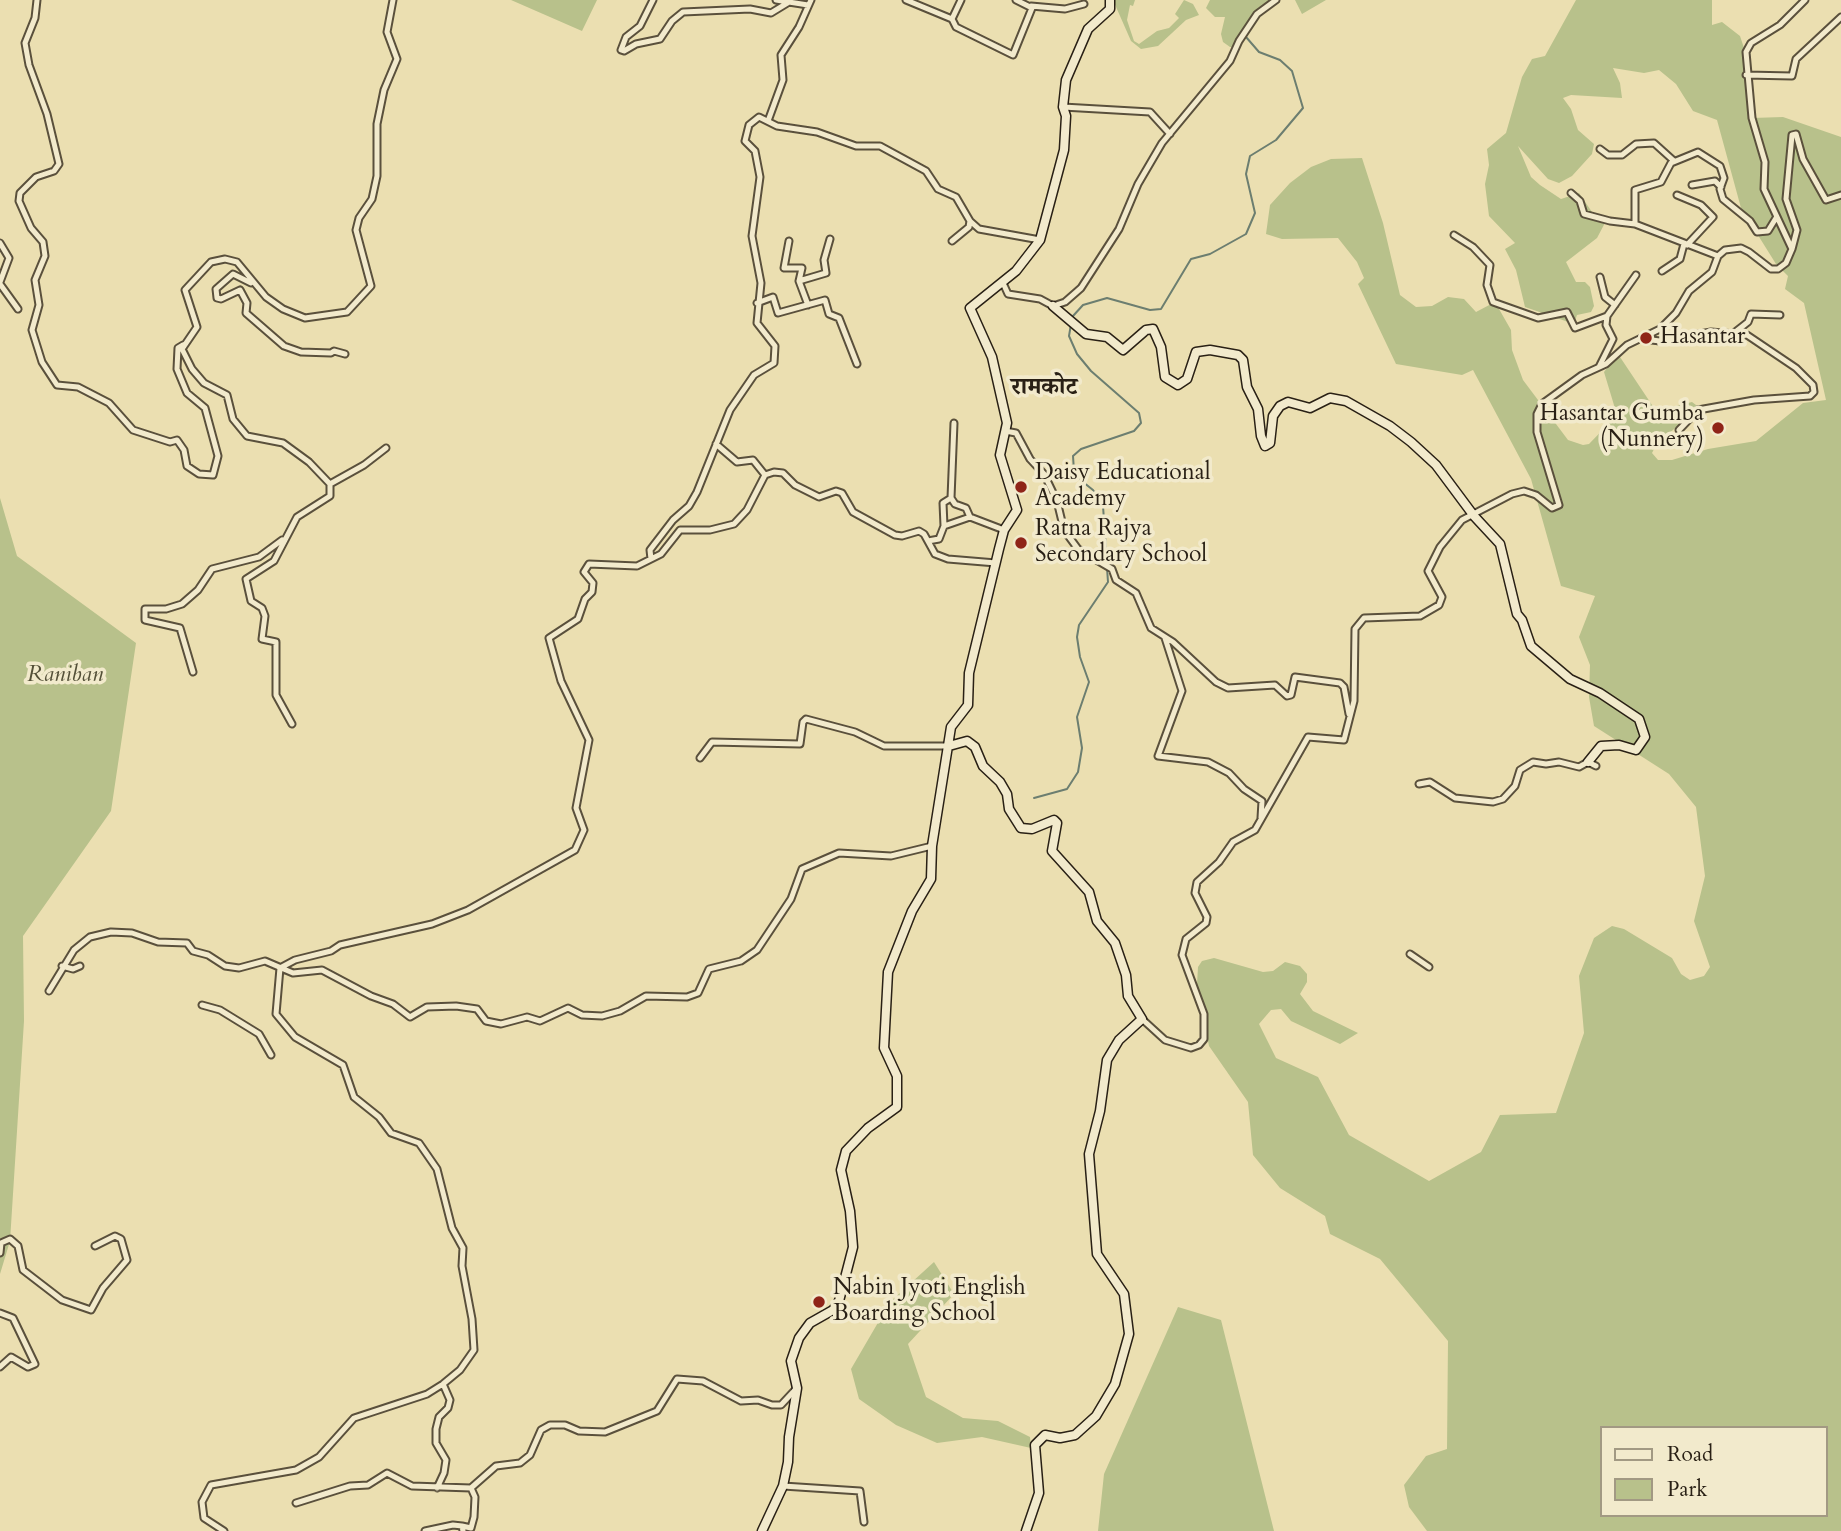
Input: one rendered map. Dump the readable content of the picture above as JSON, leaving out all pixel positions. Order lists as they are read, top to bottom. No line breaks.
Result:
{"districts":["रामकोट"],"parks":["Raniban"],"places":["Hasantar","Hasantar Gumba (Nunnery)","Daisy Educational Academy","Ratna Rajya Secondary School","Nabin Jyoti English Boarding School"],"legend":["Road","Park"]}
